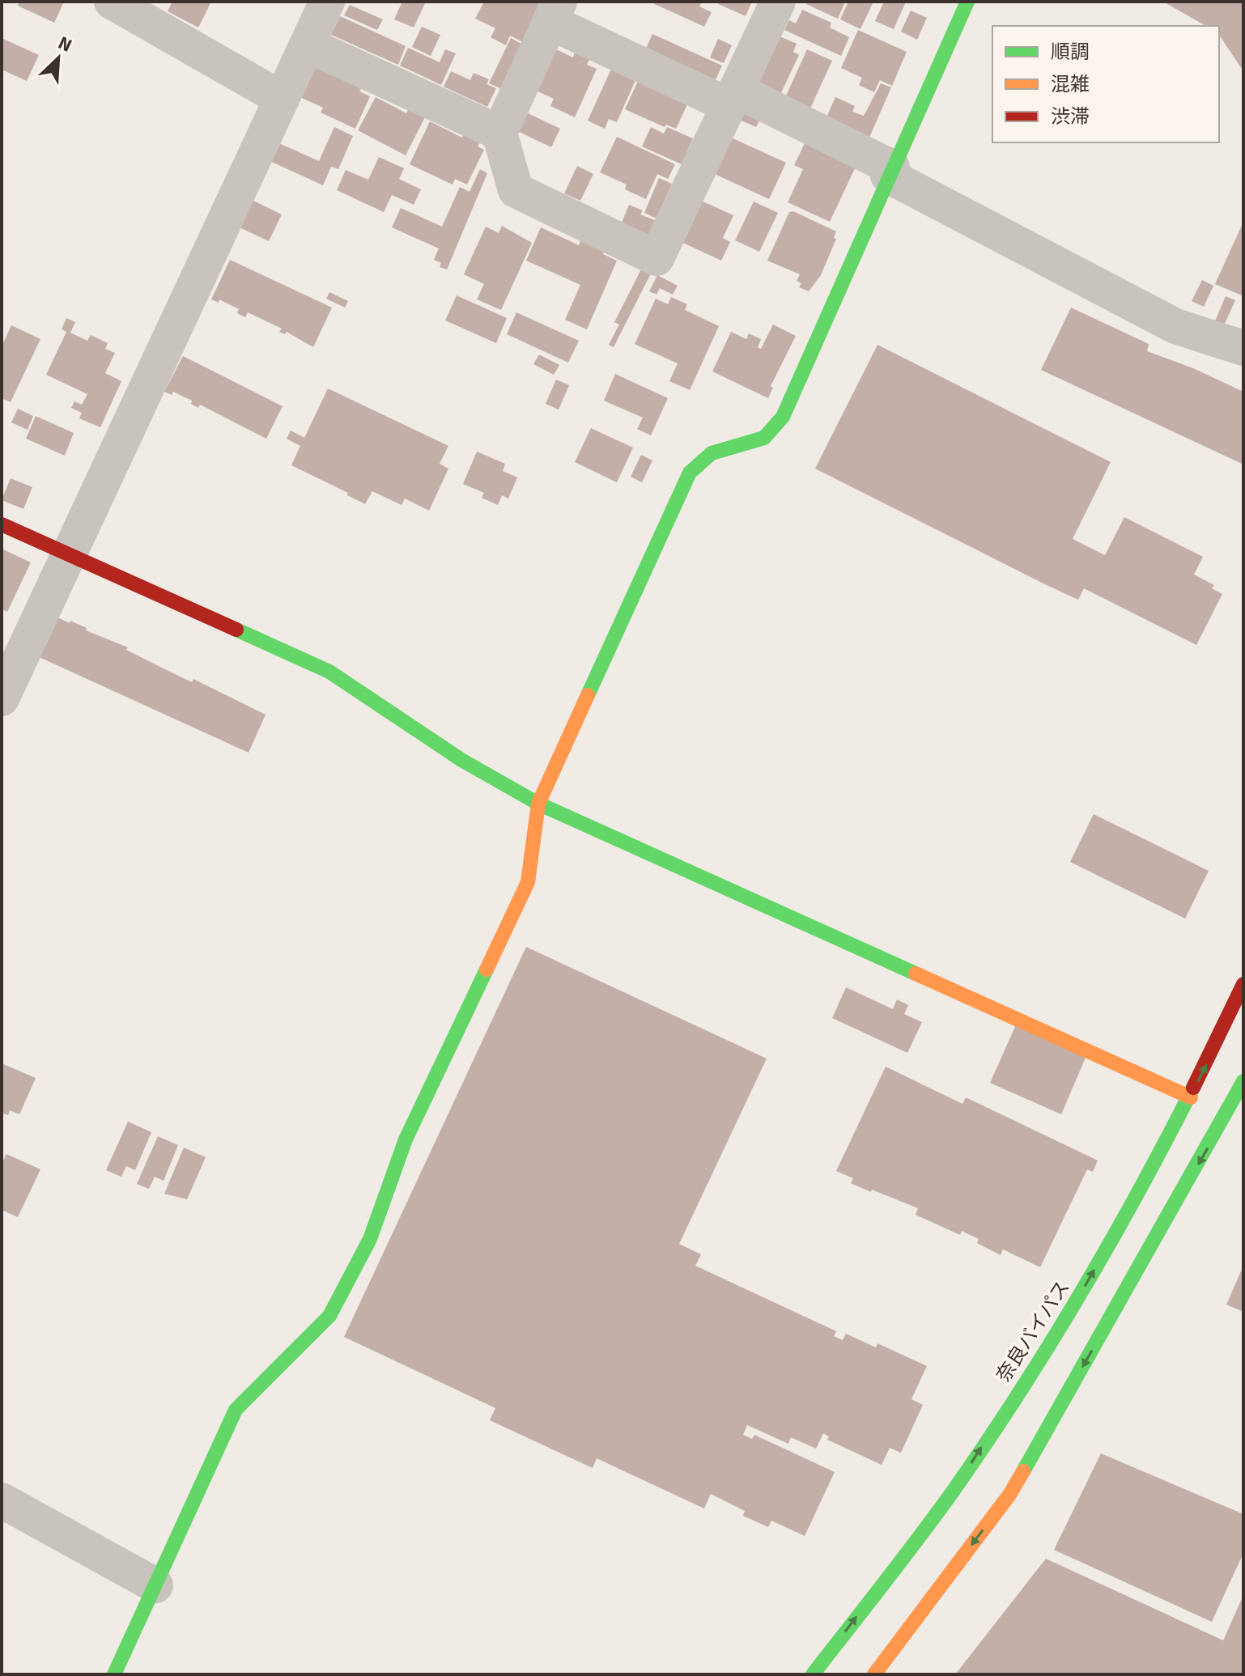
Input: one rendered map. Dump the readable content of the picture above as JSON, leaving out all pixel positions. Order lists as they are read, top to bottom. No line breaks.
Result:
{"streets":{"main road":["奈良バイパス"]},"legend":["順調","混雑","渋滞"],"north":"top right"}
